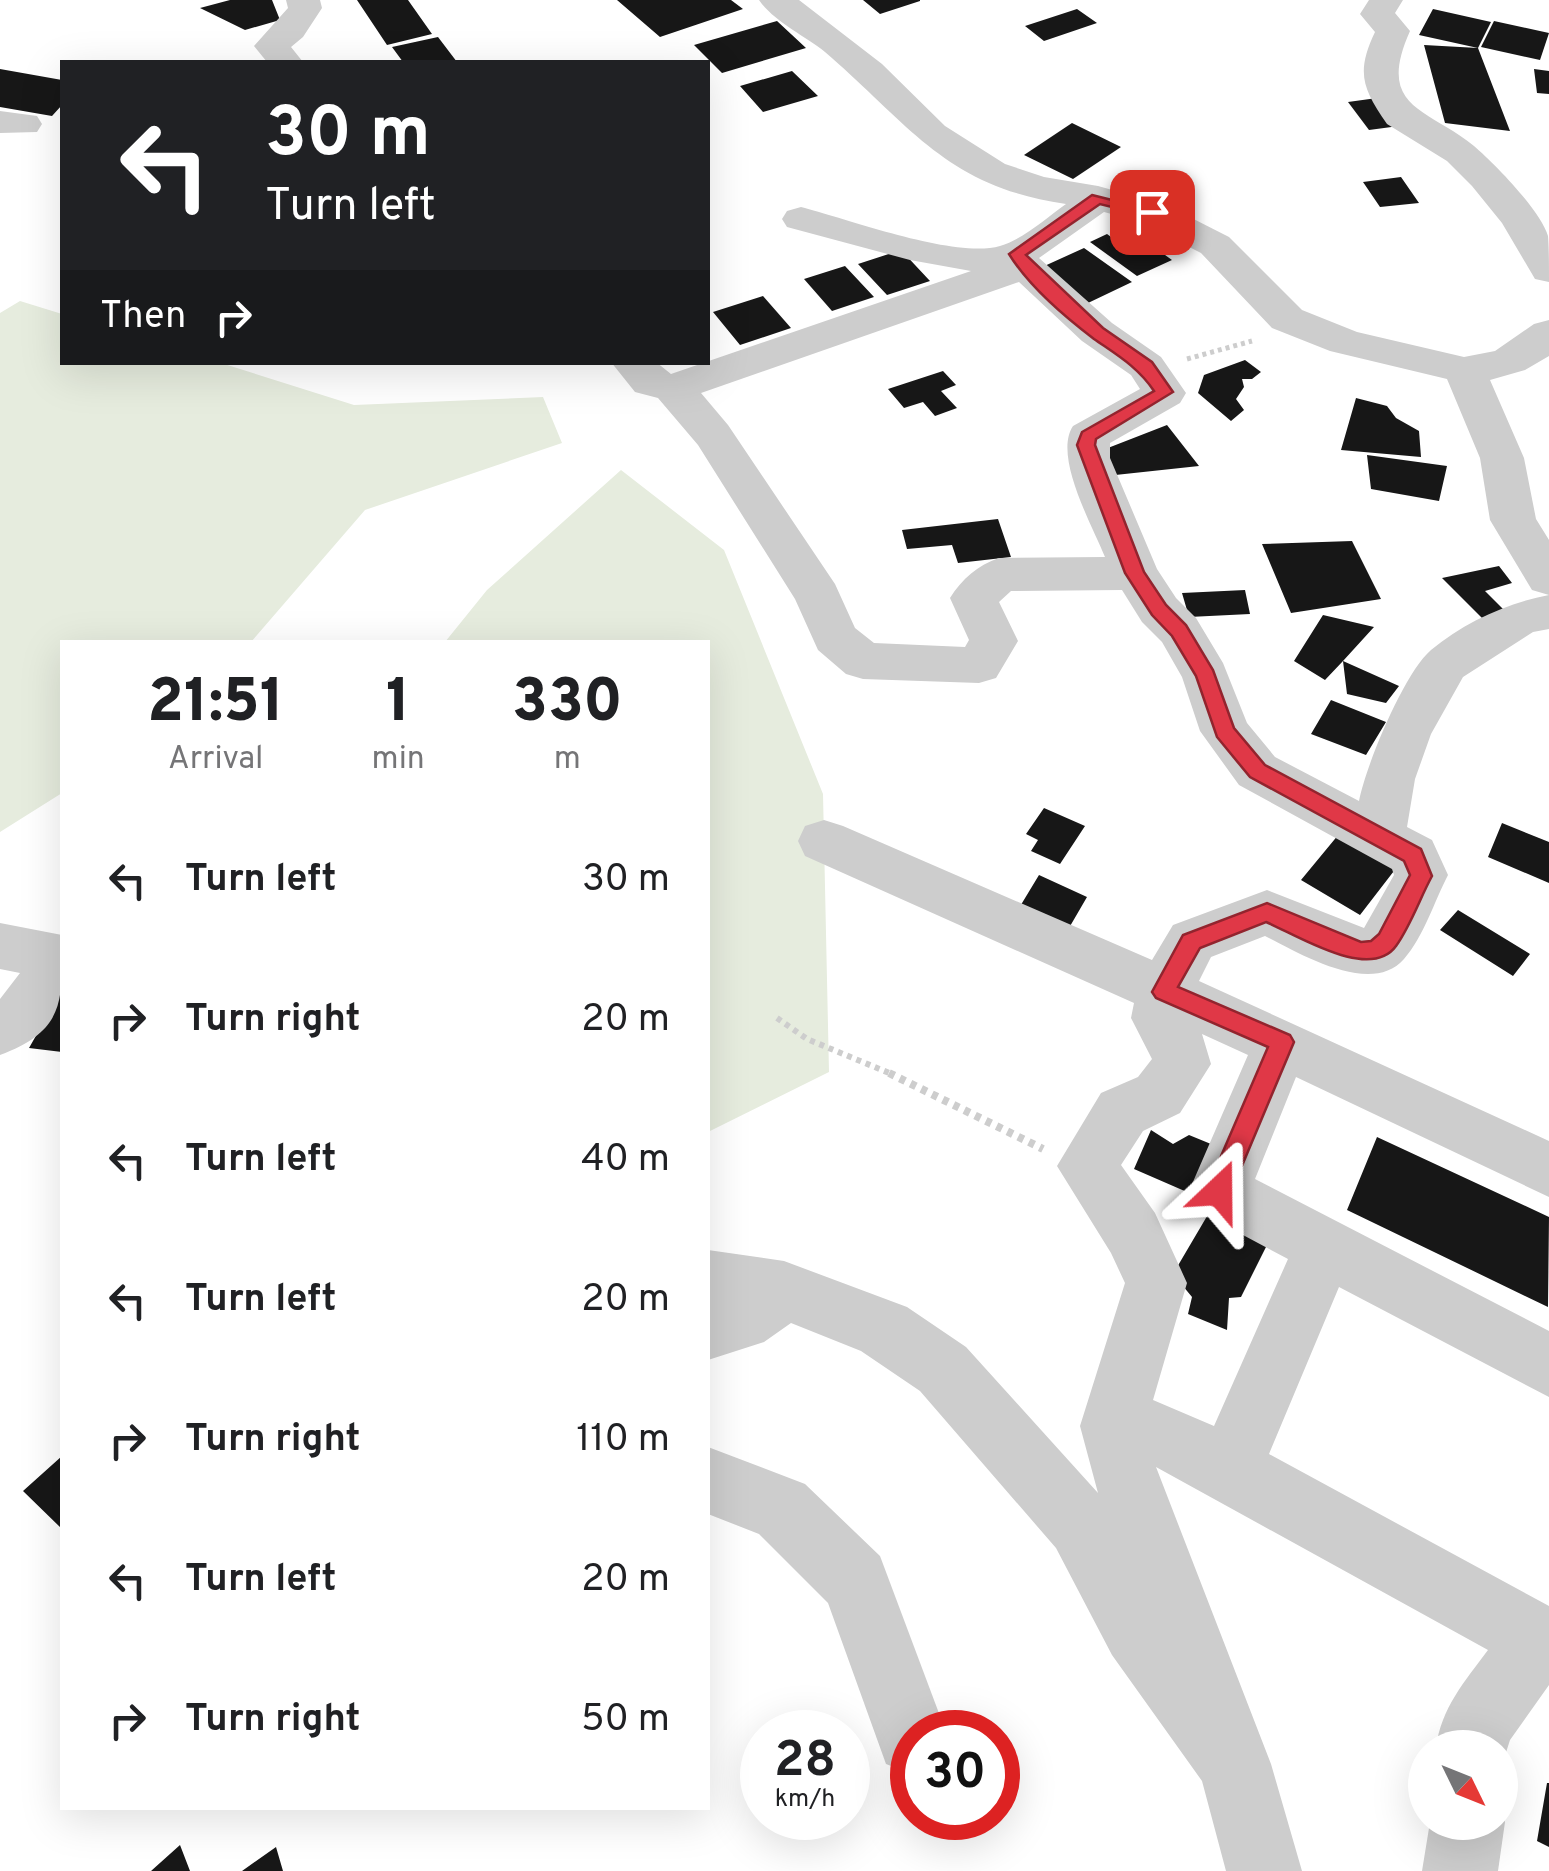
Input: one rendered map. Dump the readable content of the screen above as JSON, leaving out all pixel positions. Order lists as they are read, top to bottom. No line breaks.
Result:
{"north":"bottom right","page":{"turn":["30 m","Turn left"],"then":"Then","eta":["21:51","Arrival","1","min","330","m"],"list":[{"name":"Turn left","value":"30 m"},{"name":"Turn right","value":"20 m"},{"name":"Turn left","value":"40 m"},{"name":"Turn left","value":"20 m"},{"name":"Turn right","value":"110 m"},{"name":"Turn left","value":"20 m"},{"name":"Turn right","value":"50 m"}],"speed":"28 km/h","limit":"30"}}
